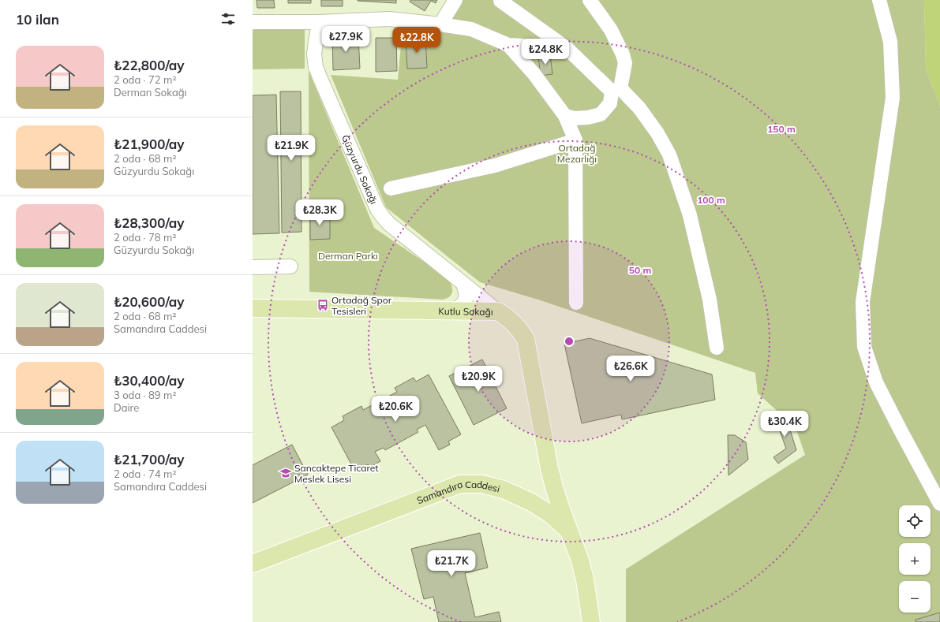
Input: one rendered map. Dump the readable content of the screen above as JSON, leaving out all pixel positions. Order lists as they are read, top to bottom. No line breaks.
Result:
{"streets":{"main road":["Kutlu Sokağı","Samandıra Caddesi"],"street":["Güzyurdu Sokağı"]},"crossings":[["Güzyurdu Sokağı","Kutlu Sokağı"],["Kutlu Sokağı","Samandıra Caddesi"]],"parks":["Ortadağ Mezarlığı","Derman Parkı"],"places":{"bus stop":["Ortadağ Spor Tesisleri"],"school or university":["Sancaktepe Ticaret Meslek Lisesi"]},"page":{"heading":"10 ilan","price":["₺27.9K","₺22.8K","₺24.8K","₺21.9K","₺28.3K","₺26.6K","₺20.9K","₺20.6K","₺30.4K","₺21.7K"],"list":[{"name":"₺22,800/ay","note":"2 oda · 72 m² · Derman Sokağı"},{"name":"₺21,900/ay","note":"2 oda · 68 m² · Güzyurdu Sokağı"},{"name":"₺28,300/ay","note":"2 oda · 78 m² · Güzyurdu Sokağı"},{"name":"₺20,600/ay","note":"2 oda · 68 m² · Samandıra Caddesi"},{"name":"₺30,400/ay","note":"3 oda · 89 m² · Daire"},{"name":"₺21,700/ay","note":"2 oda · 74 m² · Samandıra Caddesi"}],"map_buttons":["+","−"]},"rings":["150 m","100 m","50 m"]}
